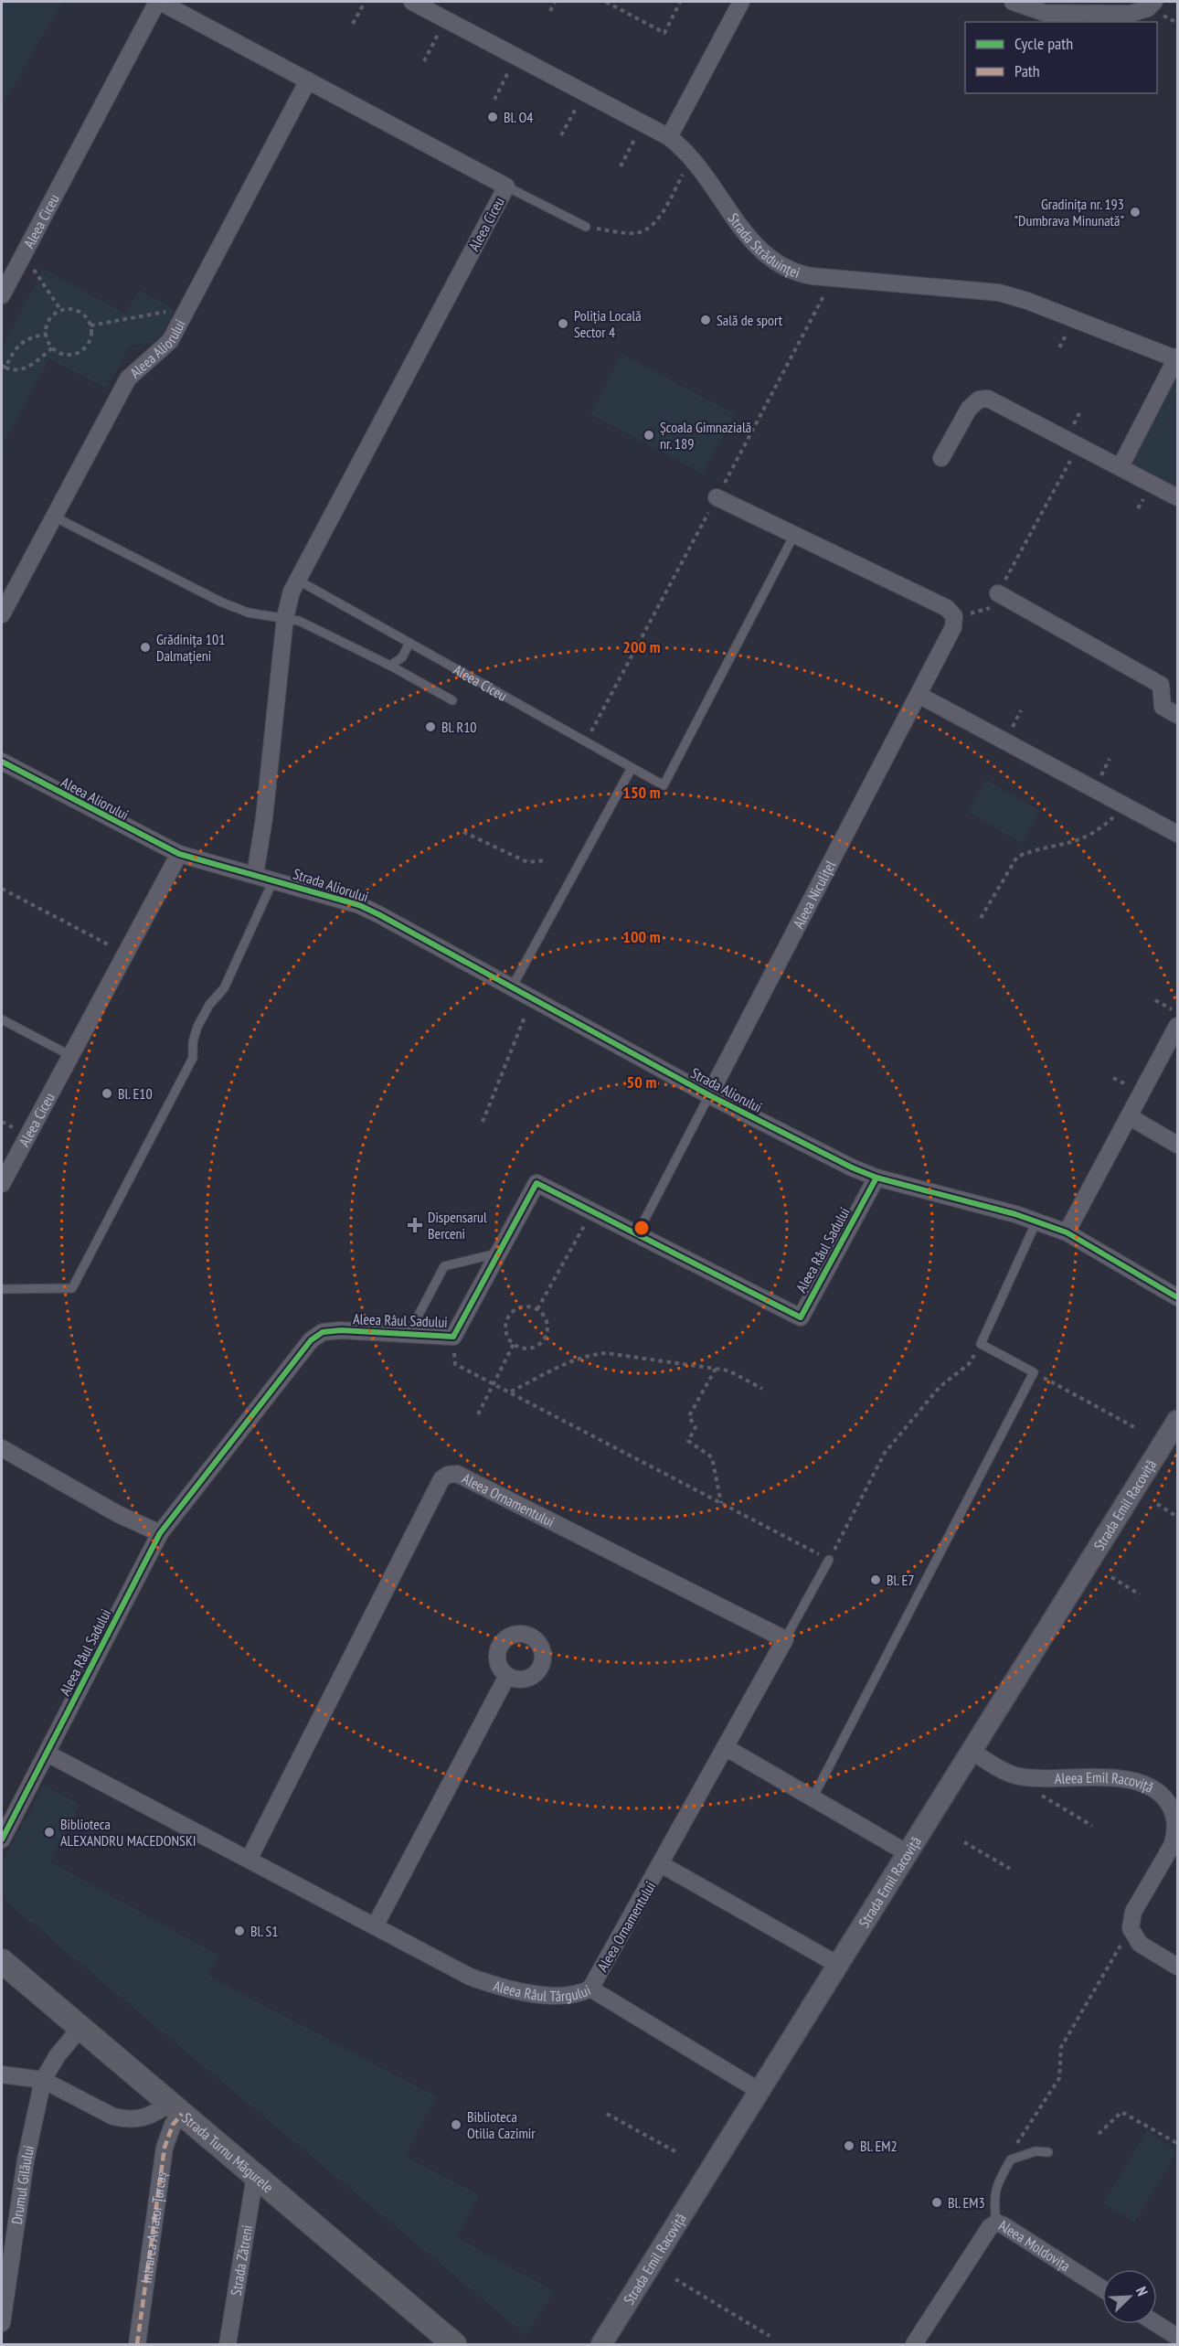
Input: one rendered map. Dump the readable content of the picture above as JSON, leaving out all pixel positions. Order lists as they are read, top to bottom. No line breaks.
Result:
{"streets":{"main road":["Strada Turnu Măgurele"],"street":["Aleea Ciceu","Strada Străduinței","Aleea Aliorului","Strada Aliorului","Aleea Niculițel","Aleea Râul Sadului","Aleea Ornamentului","Strada Emil Racoviță","Aleea Emil Racoviță","Aleea Râul Târgului","Drumul Gilăului","Intrarea Aviator Țurcaș","Aleea Moldovița","Strada Zătreni"]},"crossings":[["Aleea Ciceu","Aleea Aliorului"],["Aleea Ciceu","Strada Aliorului"],["Aleea Aliorului","Strada Aliorului"],["Strada Aliorului","Aleea Niculițel"],["Strada Aliorului","Aleea Râul Sadului"],["Aleea Râul Sadului","Aleea Râul Târgului"],["Aleea Ornamentului","Aleea Râul Târgului"],["Strada Emil Racoviță","Aleea Emil Racoviță"],["Strada Emil Racoviță","Aleea Râul Târgului"],["Strada Turnu Măgurele","Drumul Gilăului"],["Strada Turnu Măgurele","Intrarea Aviator Țurcaș"],["Strada Turnu Măgurele","Strada Zătreni"]],"places":{"other":["Bl. O4","Gradinița nr. 193 \"Dumbrava Minunată\"","Sală de sport","Poliția Locală Sector 4","Școala Gimnazială nr. 189","Grădinița 101 Dalmațieni","Bl. R10","Bl. E10","Bl. E7","Biblioteca ALEXANDRU MACEDONSKI","Bl. S1","Biblioteca Otilia Cazimir","Bl. EM2","Bl. EM3"],"health":["Dispensarul Berceni"]},"legend":["Cycle path","Path"],"north":"top right","rings":["200 m","150 m","100 m","50 m"]}
